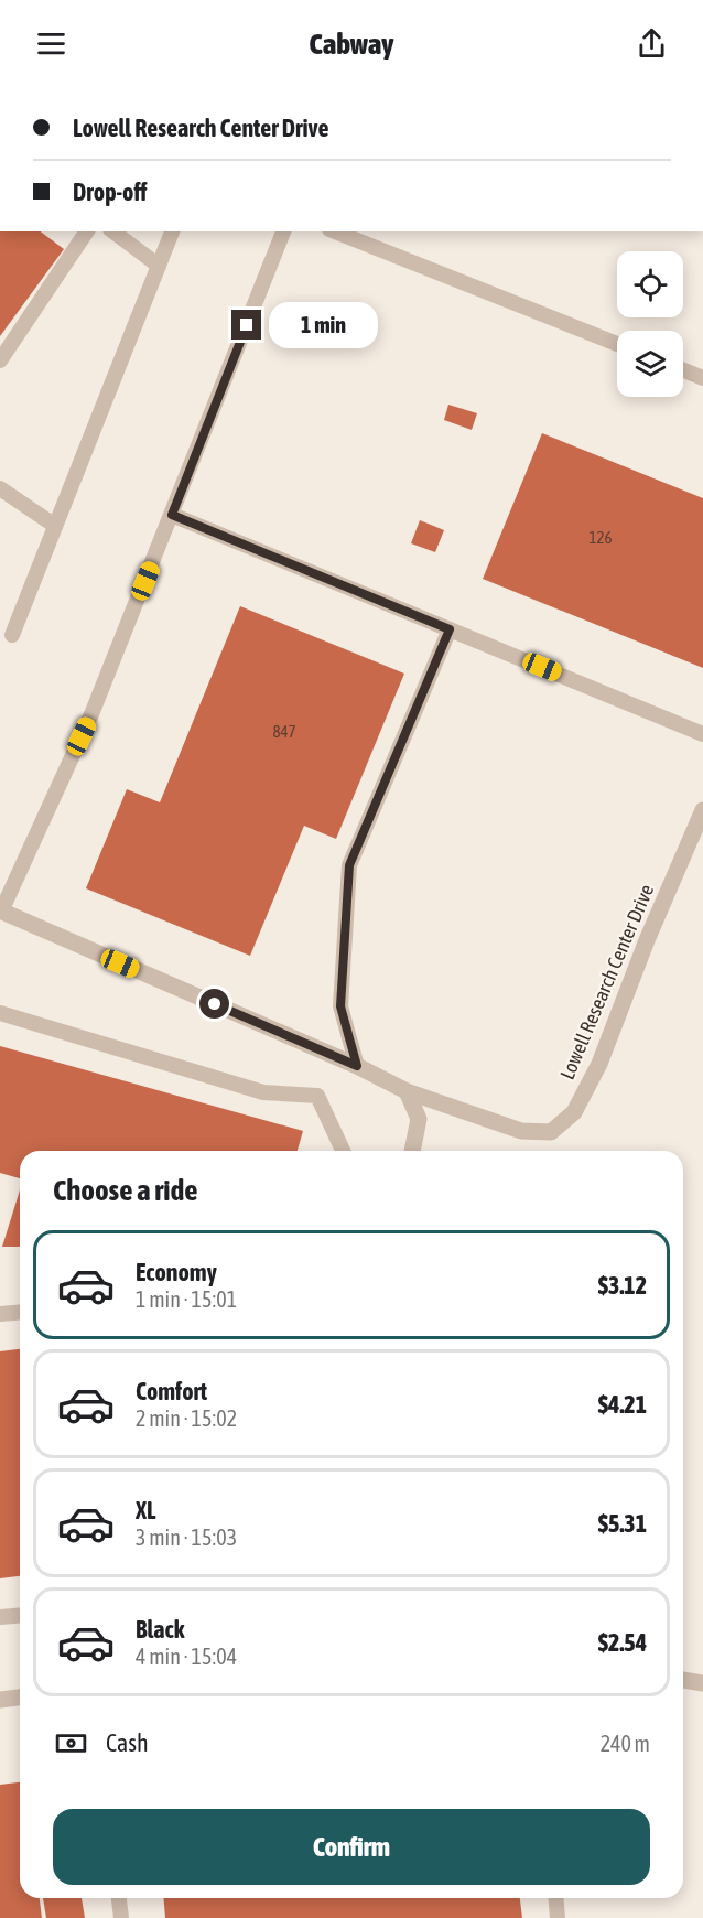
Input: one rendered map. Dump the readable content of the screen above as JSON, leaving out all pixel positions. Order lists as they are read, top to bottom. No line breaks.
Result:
{"streets":{"street":["Lowell Research Center Drive"]},"house_numbers":["126","847"],"page":{"header":"Cabway","banner":["Lowell Research Center Drive","Drop-off"],"bubble":"1 min","heading":"Choose a ride","list":[{"name":"Economy","note":"1 min · 15:01","value":"$3.12"},{"name":"Comfort","note":"2 min · 15:02","value":"$4.21"},{"name":"XL","note":"3 min · 15:03","value":"$5.31"},{"name":"Black","note":"4 min · 15:04","value":"$2.54"}],"pay":["Cash","240 m"],"buttons":"Confirm"}}
